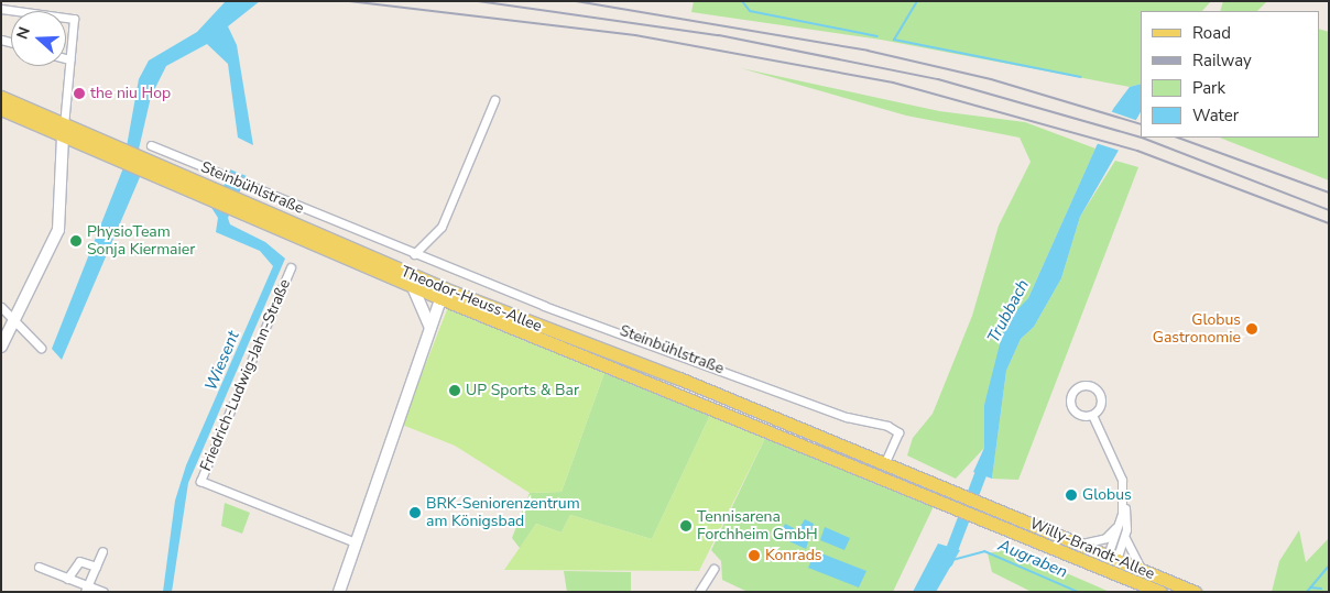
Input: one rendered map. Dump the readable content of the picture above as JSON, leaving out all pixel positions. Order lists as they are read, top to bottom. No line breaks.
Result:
{"streets":{"main road":["Theodor-Heuss-Allee","Willy-Brandt-Allee"],"street":["Steinbühlstraße","Friedrich-Ludwig-Jahn-Straße"]},"crossings":[["Steinbühlstraße","Theodor-Heuss-Allee"],["Theodor-Heuss-Allee","Willy-Brandt-Allee"]],"water":["Trubbach","Wiesent","Augraben"],"places":["the niu Hop","PhysioTeam Sonja Kiermaier","Globus Gastronomie","UP Sports & Bar","Globus","BRK-Seniorenzentrum am Königsbad","Tennisarena Forchheim GmbH","Konrads"],"legend":["Road","Railway","Park","Water"],"north":"left"}
